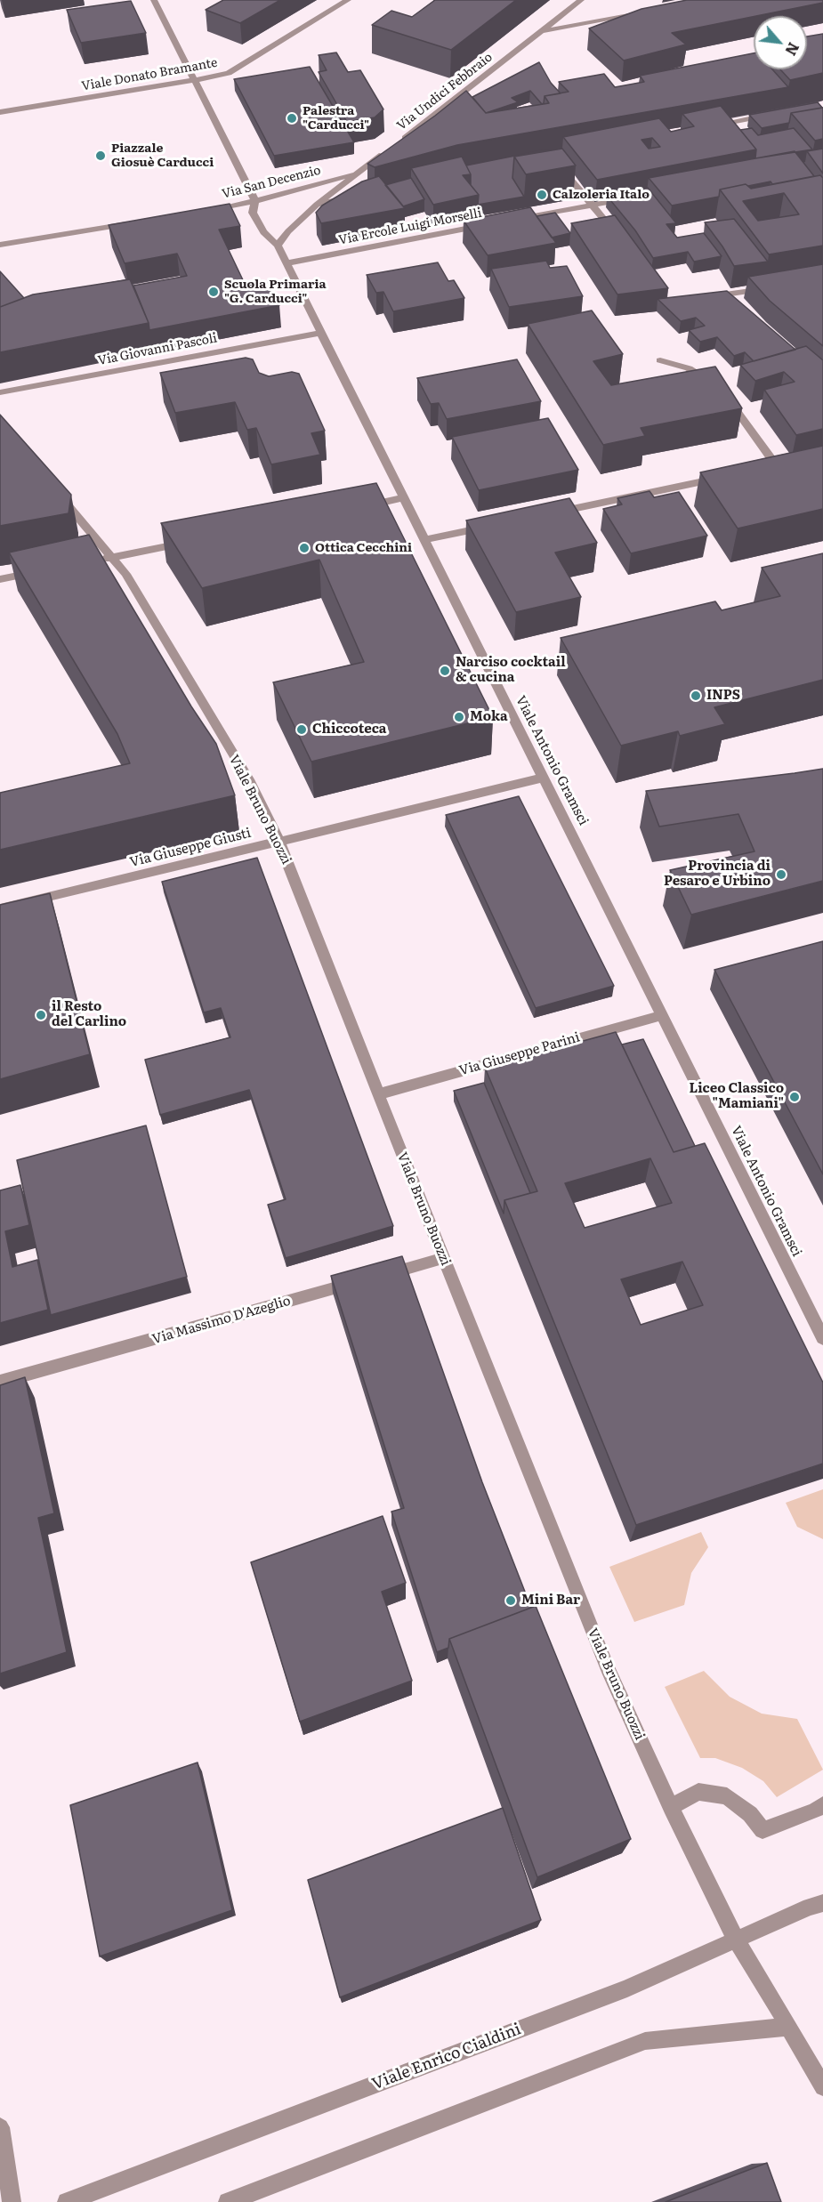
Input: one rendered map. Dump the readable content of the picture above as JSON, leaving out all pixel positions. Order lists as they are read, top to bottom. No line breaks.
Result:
{"streets":{"street":["Viale Donato Bramante","Via Undici Febbraio","Via San Decenzio","Via Ercole Luigi Morselli","Via Giovanni Pascoli","Viale Antonio Gramsci","Viale Bruno Buozzi","Via Giuseppe Giusti","Via Giuseppe Parini","Via Massimo D'Azeglio","Viale Enrico Cialdini"]},"crossings":[["Via San Decenzio","Viale Antonio Gramsci"],["Via Ercole Luigi Morselli","Viale Antonio Gramsci"],["Via Giovanni Pascoli","Viale Antonio Gramsci"],["Viale Antonio Gramsci","Via Giuseppe Giusti"],["Viale Antonio Gramsci","Via Giuseppe Parini"],["Viale Bruno Buozzi","Via Giuseppe Giusti"],["Viale Bruno Buozzi","Via Giuseppe Parini"],["Viale Bruno Buozzi","Via Massimo D'Azeglio"],["Viale Bruno Buozzi","Viale Enrico Cialdini"]],"places":["Palestra \"Carducci\"","Piazzale Giosuè Carducci","Calzoleria Italo","Scuola Primaria \"G. Carducci\"","Ottica Cecchini","Narciso cocktail & cucina","INPS","Moka","Chiccoteca","Provincia di Pesaro e Urbino","il Resto del Carlino","Liceo Classico \"Mamiani\"","Mini Bar"],"north":"bottom right"}
